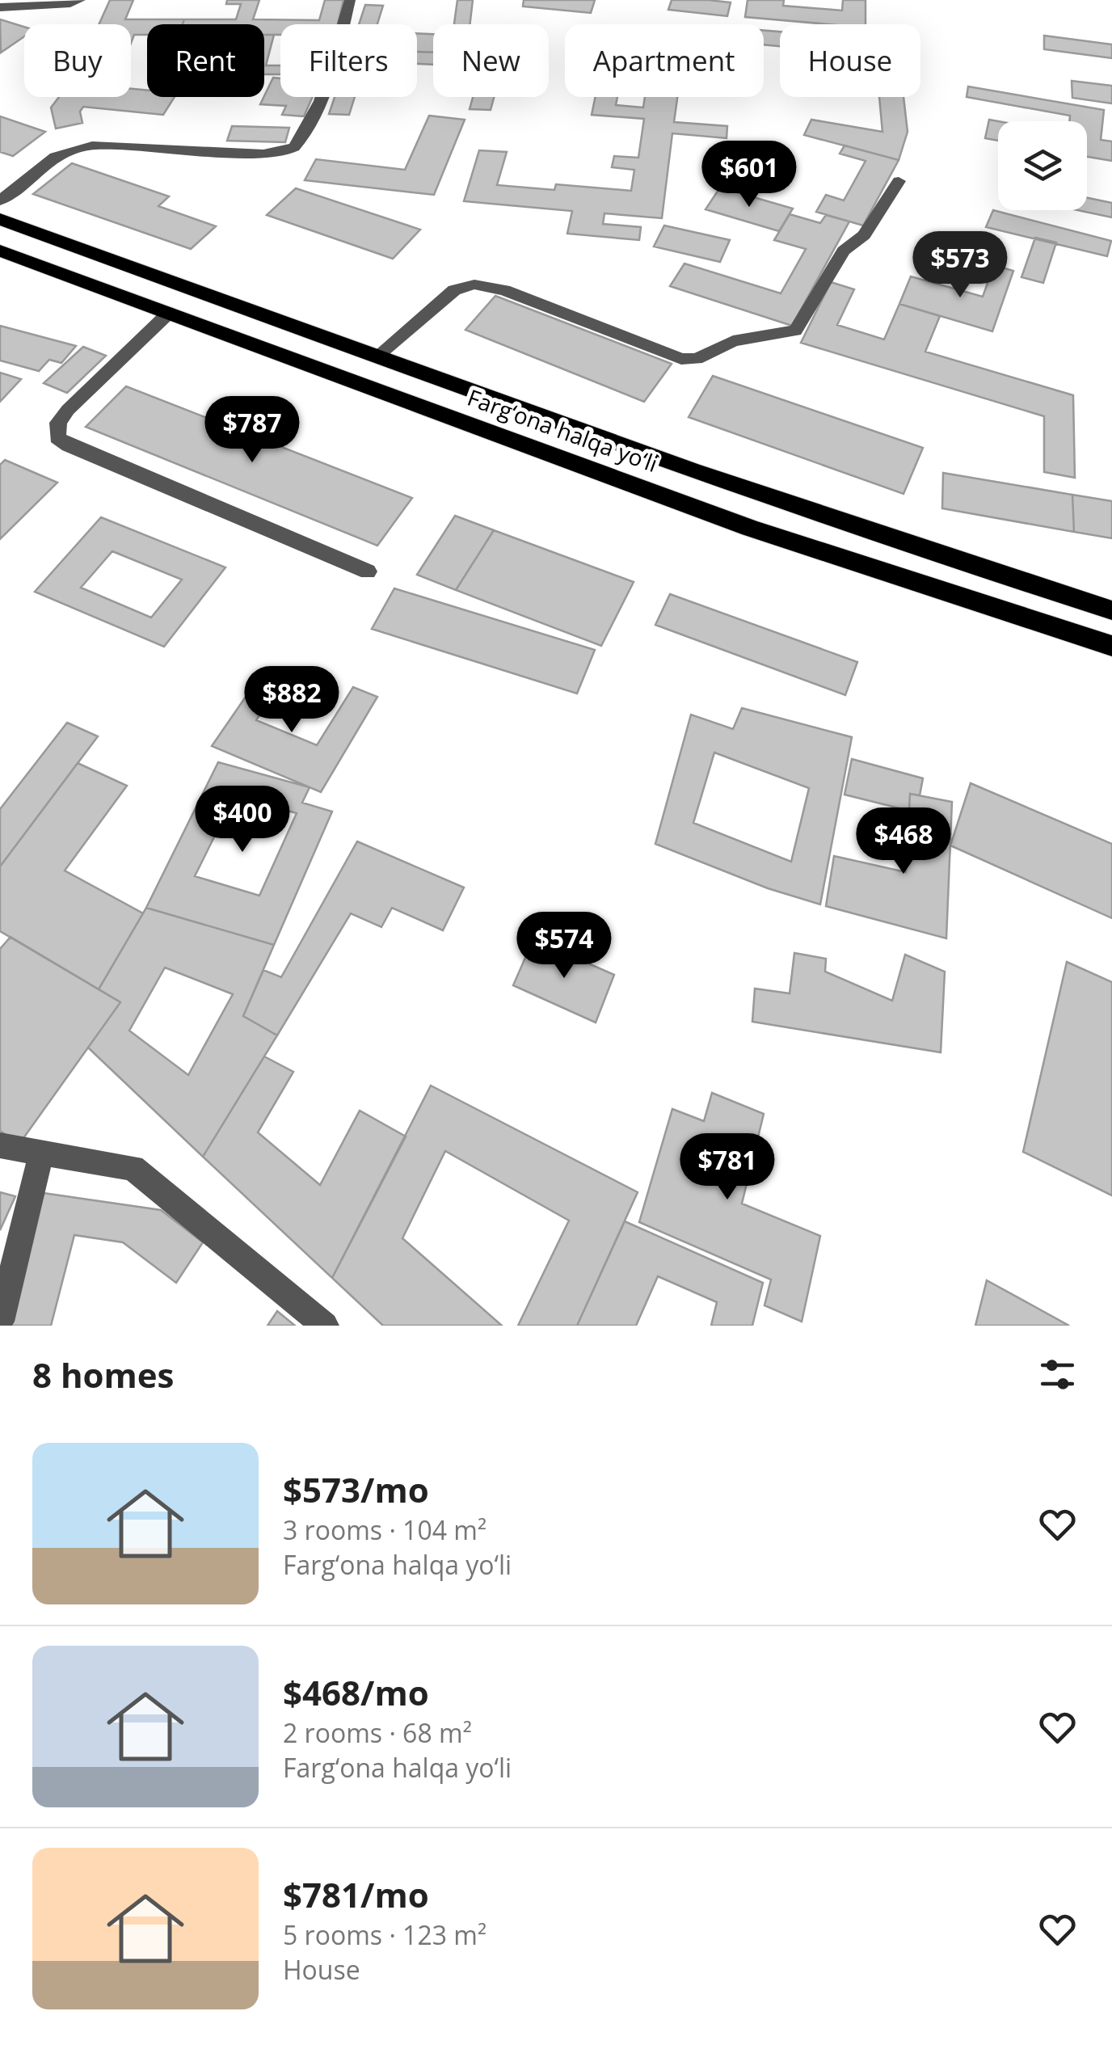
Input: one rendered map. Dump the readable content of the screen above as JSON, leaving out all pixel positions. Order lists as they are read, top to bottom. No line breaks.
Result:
{"streets":{"highway":["Farg‘ona halqa yo‘li"]},"page":{"chip":["Buy","Rent","Filters","New","Apartment","House"],"price":["$601","$573","$787","$882","$400","$468","$574","$781"],"heading":"8 homes","list":[{"name":"$573/mo","note":"3 rooms · 104 m² · Farg‘ona halqa yo‘li"},{"name":"$468/mo","note":"2 rooms · 68 m² · Farg‘ona halqa yo‘li"},{"name":"$781/mo","note":"5 rooms · 123 m² · House"}]}}
